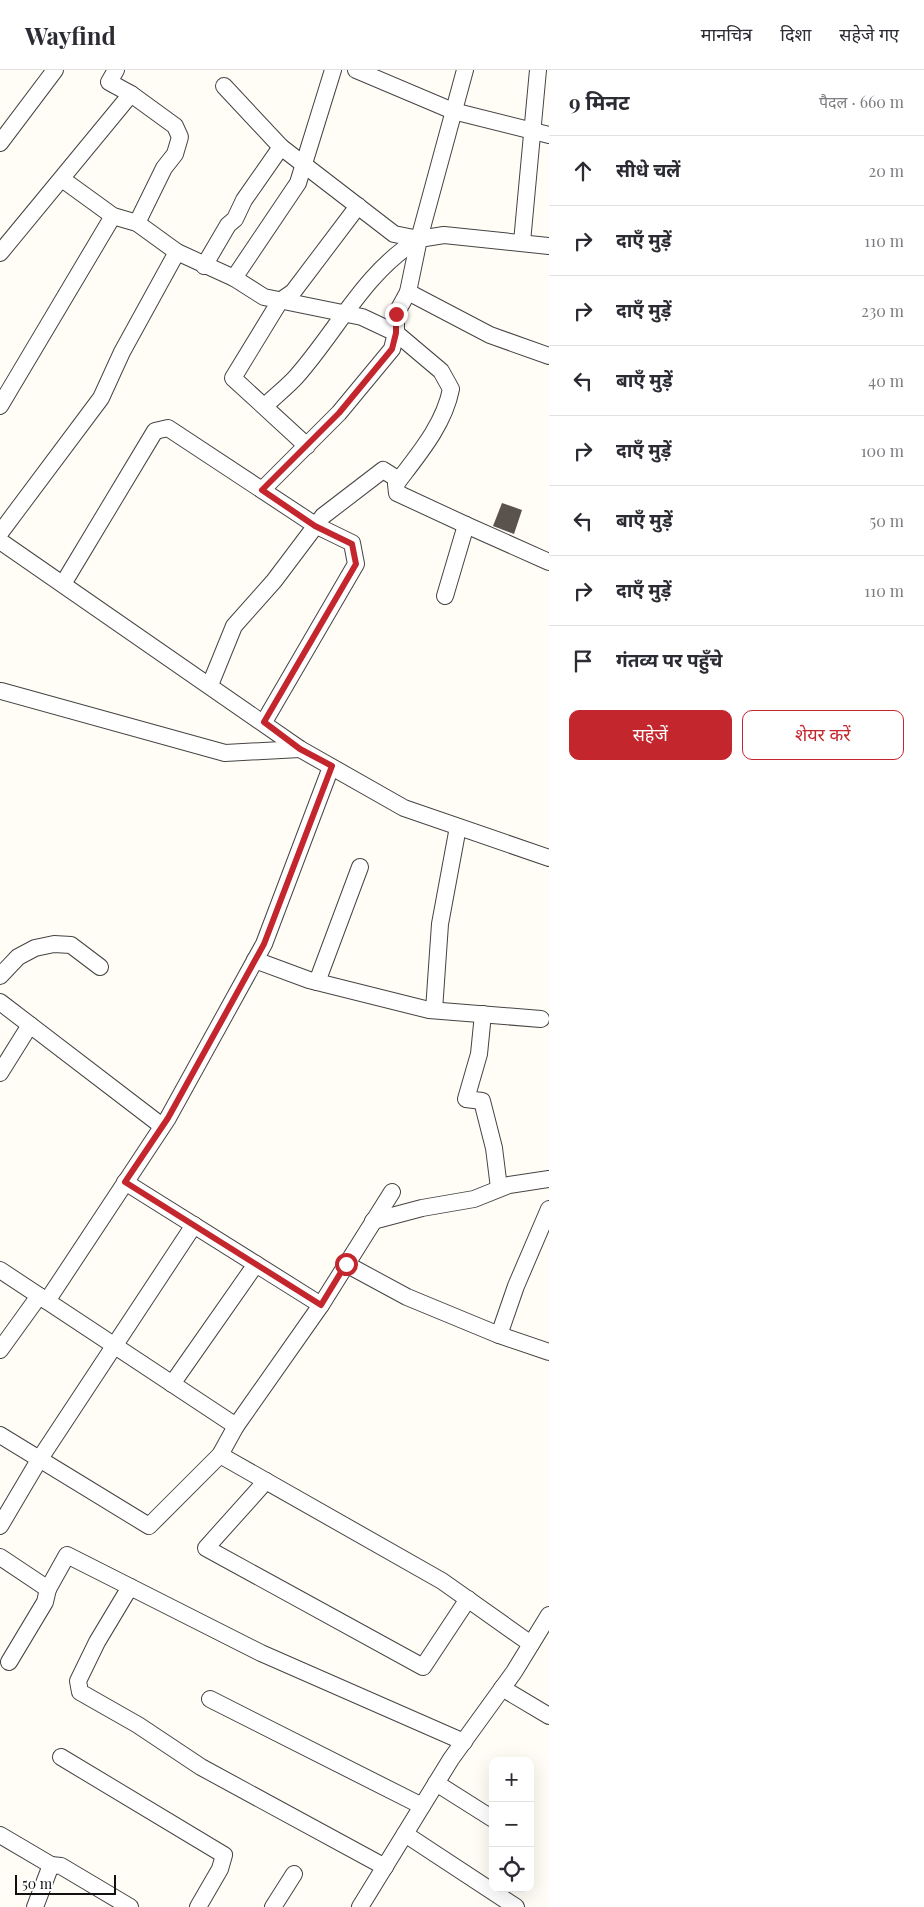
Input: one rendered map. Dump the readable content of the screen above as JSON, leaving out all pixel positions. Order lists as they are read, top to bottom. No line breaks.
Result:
{"scale_bar":"50 m","page":{"header":"Wayfind","nav":["मानचित्र","दिशा","सहेजे गए"],"heading":["9 मिनट","पैदल · 660 m"],"list":[["सीधे चलें","20 m"],["दाएँ मुड़ें","110 m"],["दाएँ मुड़ें","230 m"],["बाएँ मुड़ें","40 m"],["दाएँ मुड़ें","100 m"],["बाएँ मुड़ें","50 m"],["दाएँ मुड़ें","110 m"],"गंतव्य पर पहुँचे"],"buttons":["सहेजें","शेयर करें"],"map_buttons":["+","−"],"scale":"50 m"}}
